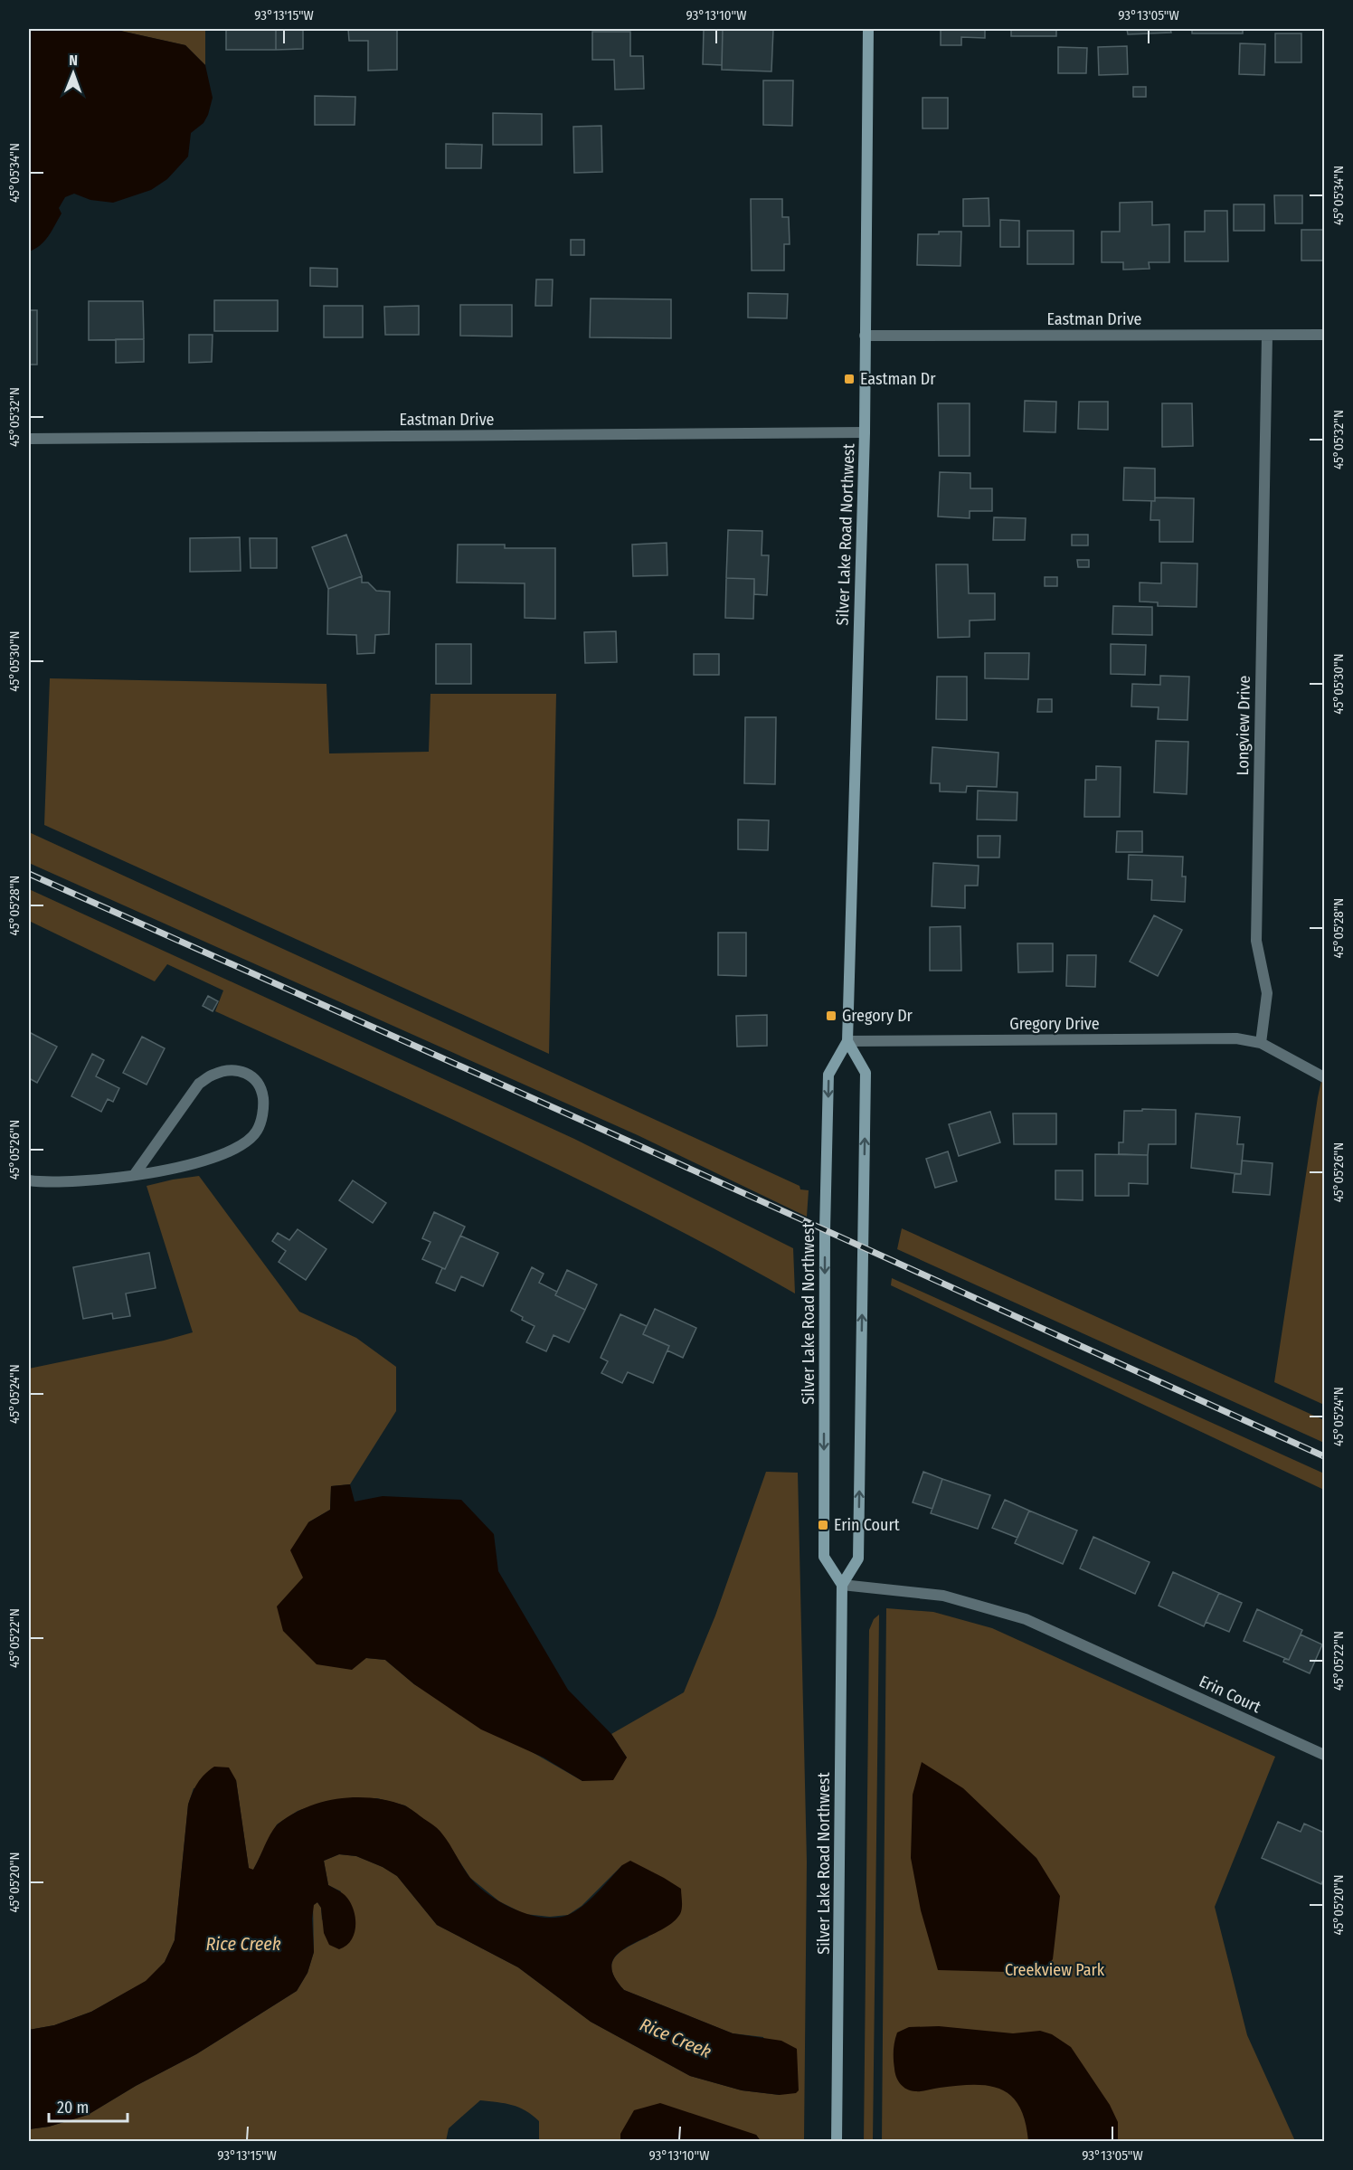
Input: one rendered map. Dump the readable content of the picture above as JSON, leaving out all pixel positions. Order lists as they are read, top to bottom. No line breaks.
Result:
{"streets":{"main road":["Silver Lake Road Northwest"],"street":["Eastman Drive","Longview Drive","Gregory Drive","Erin Court"]},"crossings":[["Eastman Drive","Silver Lake Road Northwest"],["Eastman Drive","Longview Drive"],["Silver Lake Road Northwest","Gregory Drive"],["Silver Lake Road Northwest","Erin Court"],["Longview Drive","Gregory Drive"]],"water":["Rice Creek"],"parks":["Creekview Park"],"places":{"transit":["Eastman Dr","Gregory Dr","Erin Court"]},"scale_bar":"20 m","north":"top","coordinates":["93°13'15\"W","93°13'10\"W","93°13'05\"W","45°05'34\"N","45°05'32\"N","45°05'30\"N","45°05'28\"N","45°05'26\"N","45°05'24\"N","45°05'22\"N","45°05'20\"N"]}
